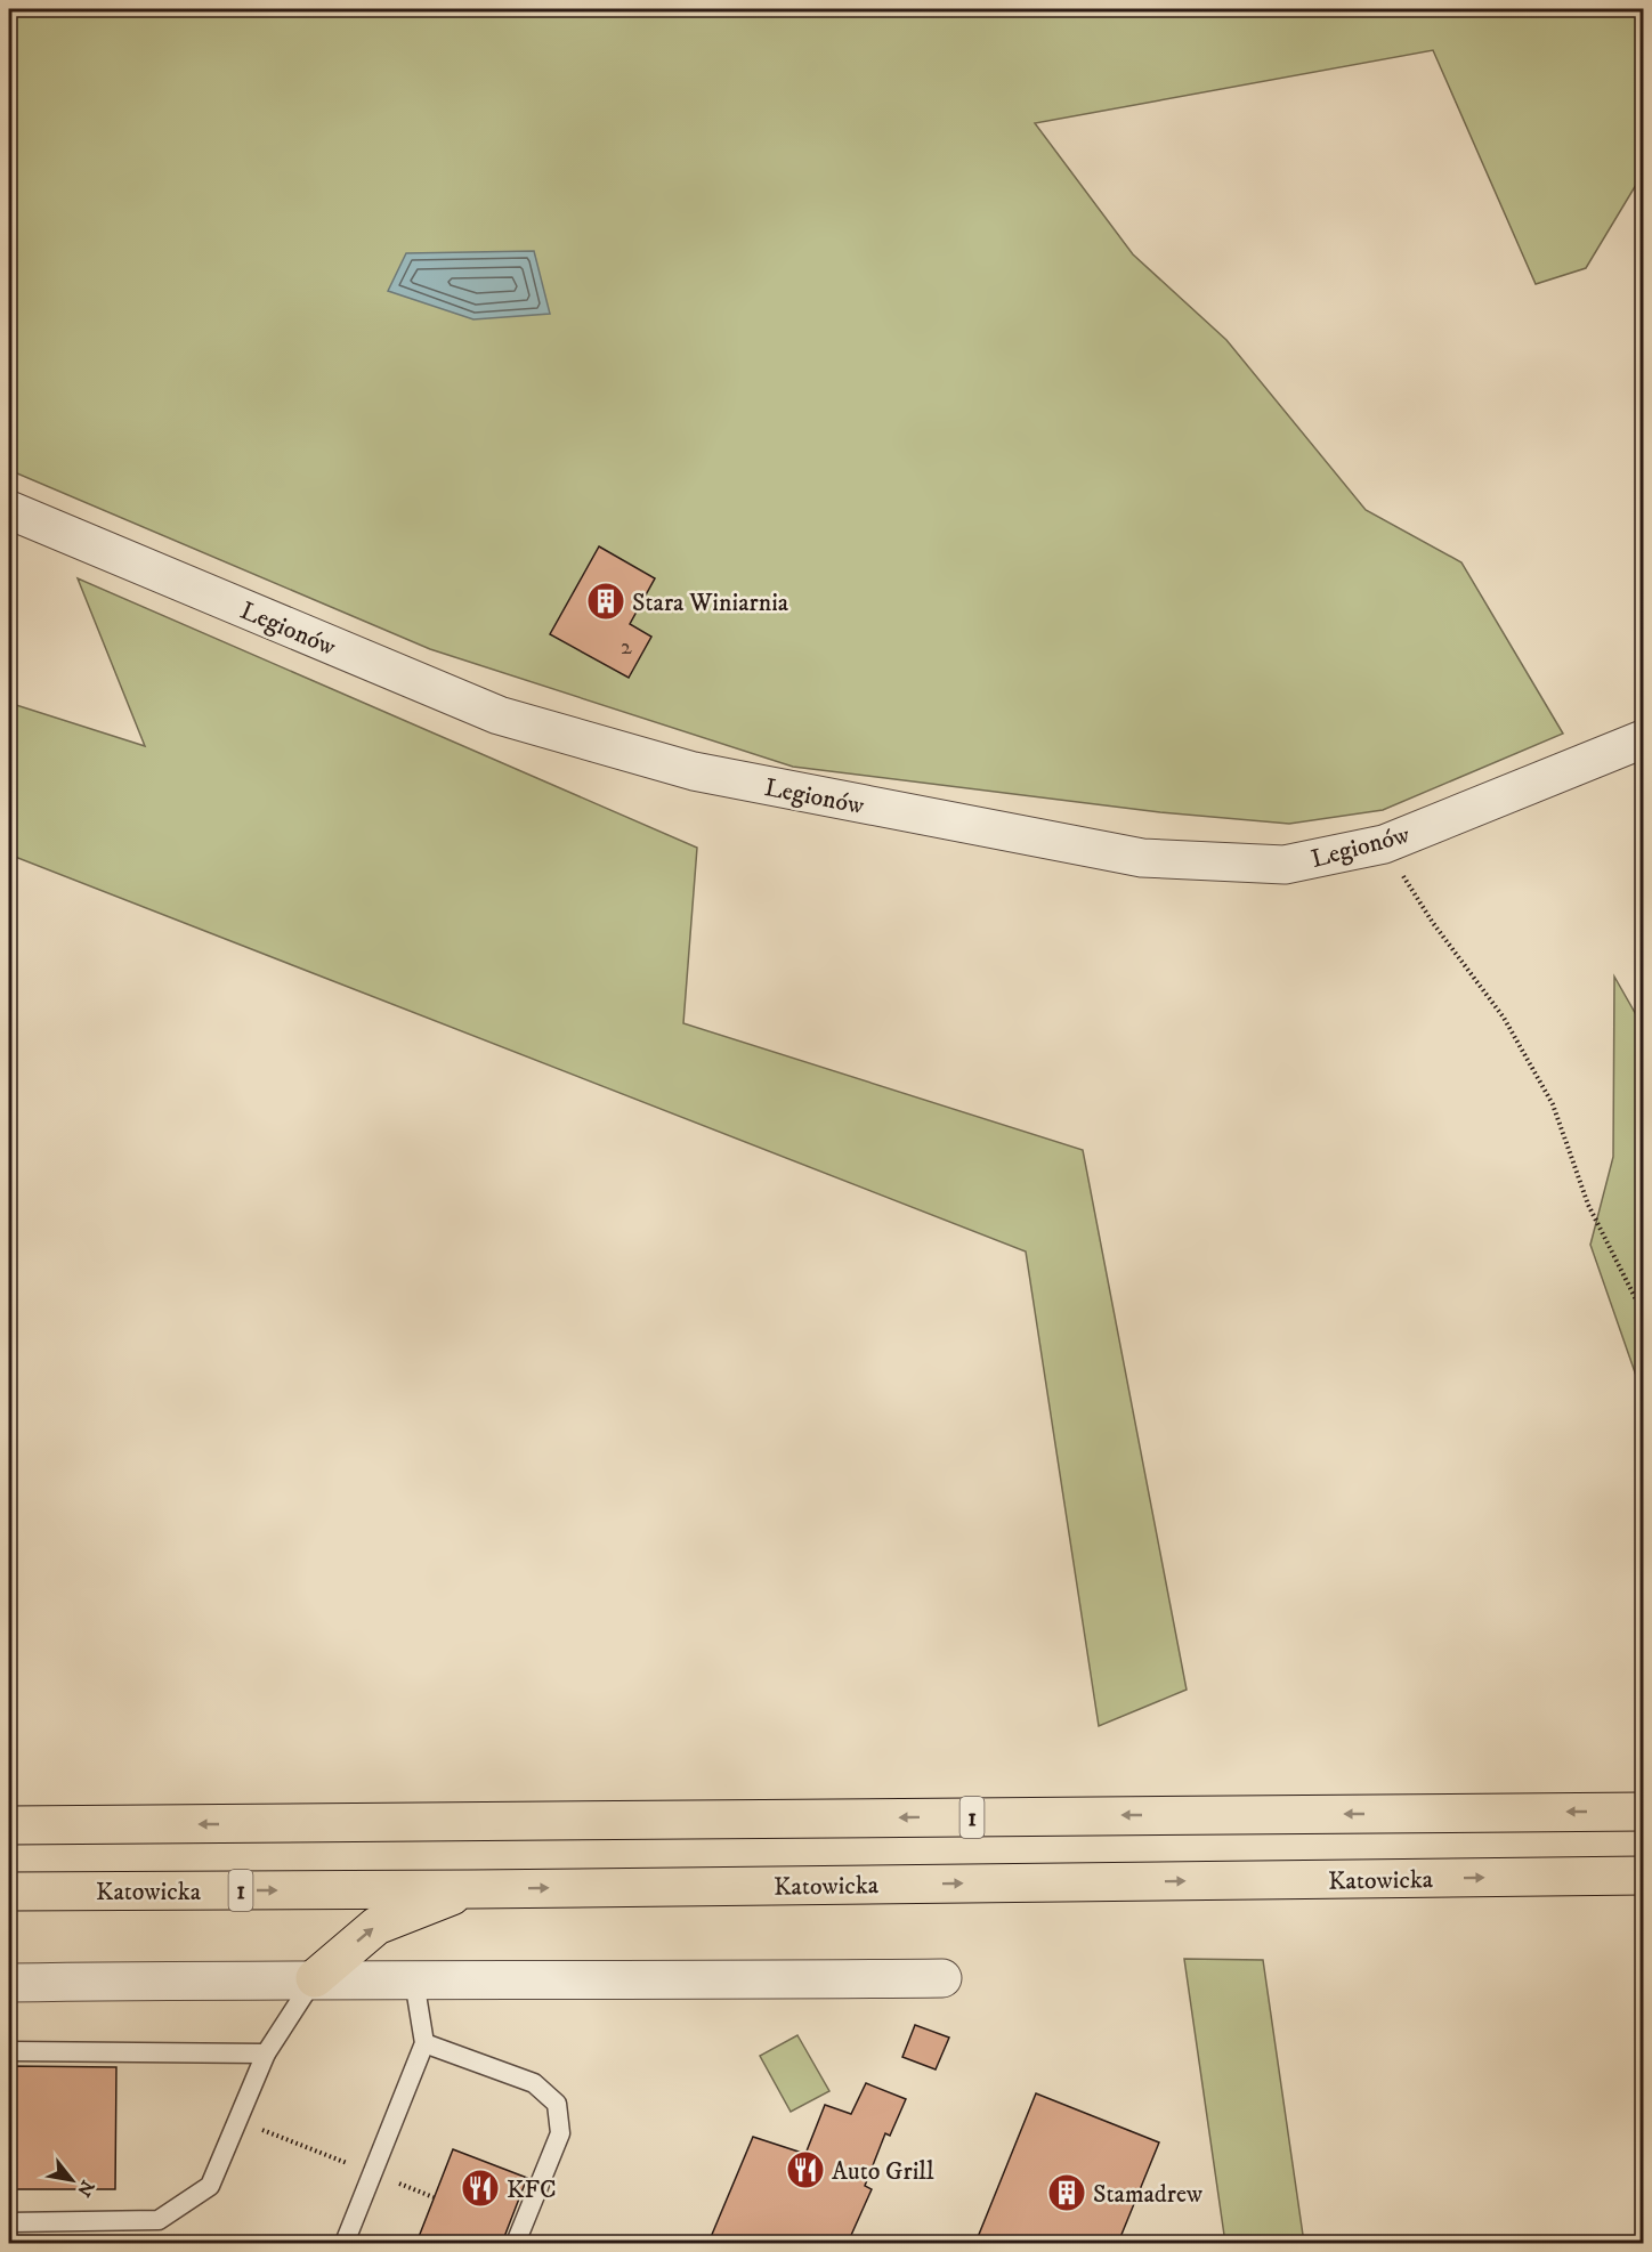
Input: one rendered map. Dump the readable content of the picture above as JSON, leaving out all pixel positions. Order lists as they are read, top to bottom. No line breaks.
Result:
{"streets":{"main road":["1","Katowicka"],"street":["Legionów"]},"places":{"building":["Stara Winiarnia","Stamadrew"],"restaurant":["Auto Grill","KFC"]},"house_numbers":["2"],"north":"bottom right"}
